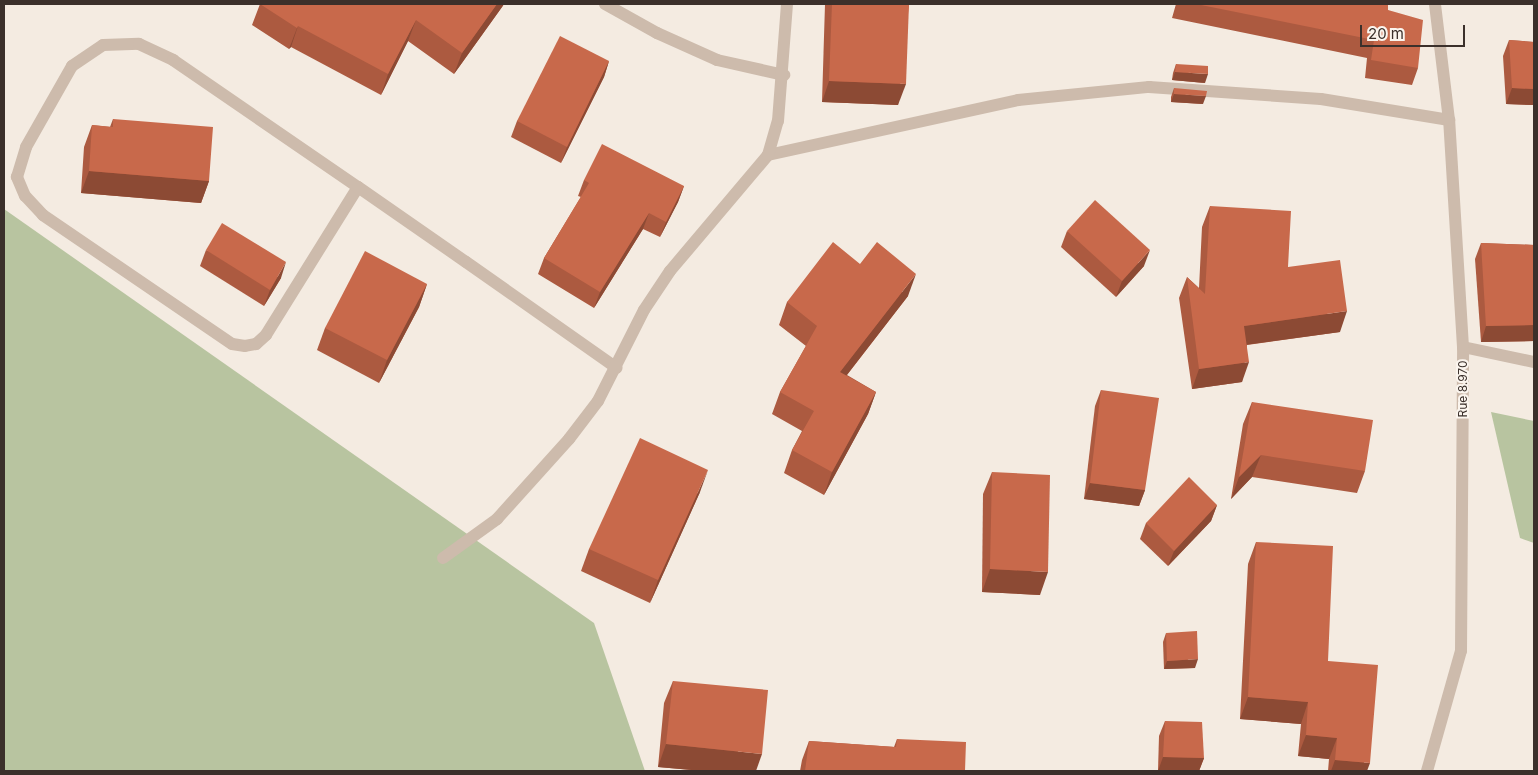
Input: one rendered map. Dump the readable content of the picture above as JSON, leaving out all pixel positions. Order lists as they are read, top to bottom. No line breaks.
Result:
{"streets":{"street":["Rue 8.970"]},"scale_bar":"20 m"}
